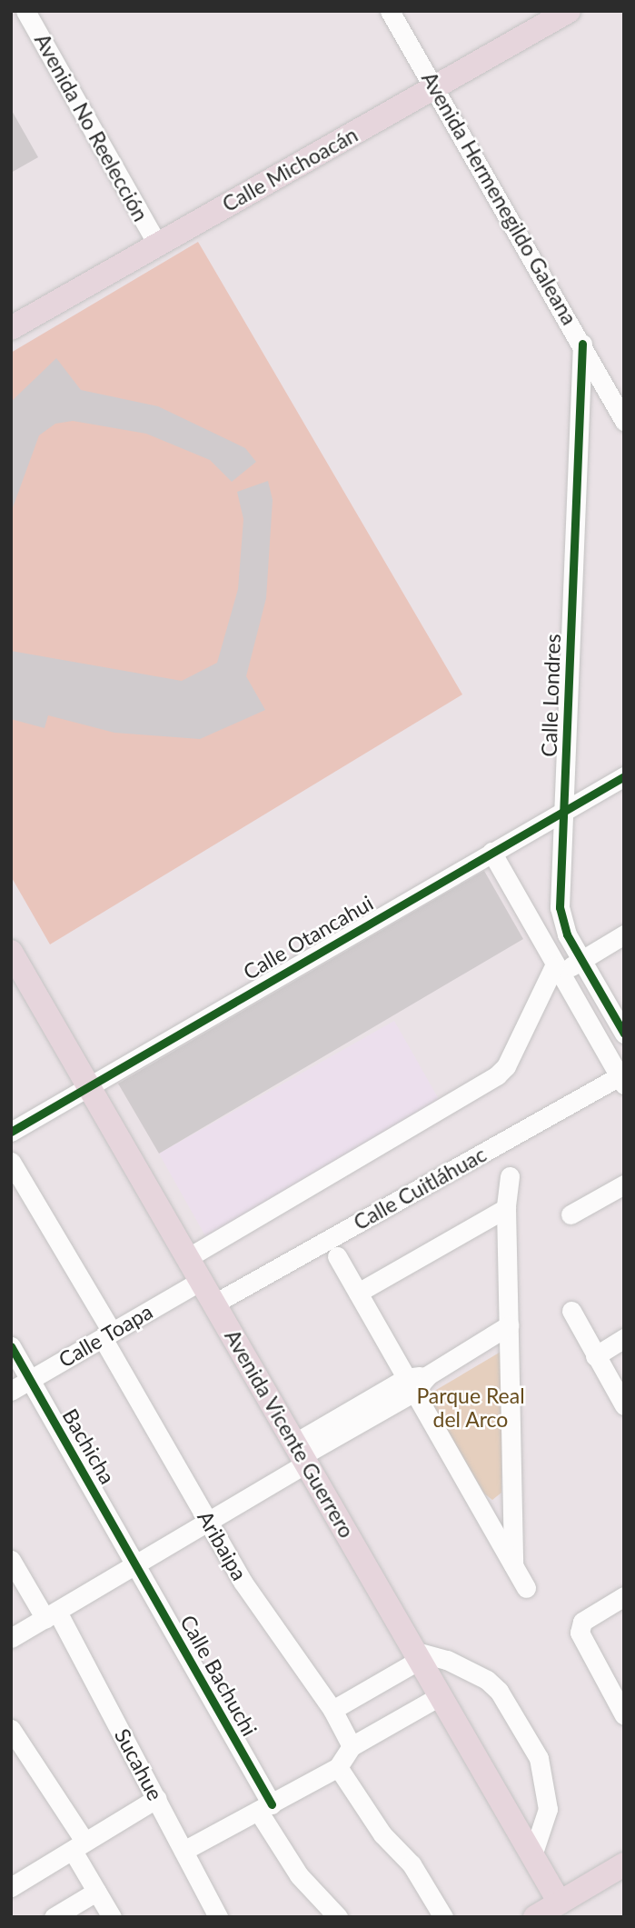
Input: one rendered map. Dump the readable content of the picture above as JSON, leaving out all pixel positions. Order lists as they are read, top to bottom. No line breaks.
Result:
{"streets":{"main road":["Calle Michoacán","Avenida Vicente Guerrero"],"street":["Avenida No Reelección","Avenida Hermenegildo Galeana","Calle Londres","Calle Otancahui","Calle Cuitláhuac","Calle Toapa","Bachicha","Aribaipa","Calle Bachuchi","Sucahue"]},"crossings":[["Avenida No Reelección","Calle Michoacán"],["Calle Michoacán","Avenida Hermenegildo Galeana"],["Avenida Hermenegildo Galeana","Calle Londres"],["Calle Londres","Calle Otancahui"],["Calle Otancahui","Avenida Vicente Guerrero"],["Calle Cuitláhuac","Avenida Vicente Guerrero"],["Calle Toapa","Avenida Vicente Guerrero"],["Calle Toapa","Bachicha"],["Calle Toapa","Aribaipa"],["Bachicha","Calle Bachuchi"]],"parks":["Parque Real del Arco"]}
